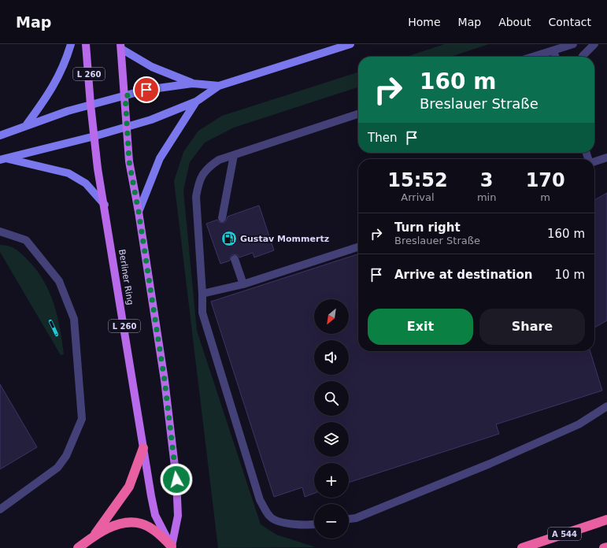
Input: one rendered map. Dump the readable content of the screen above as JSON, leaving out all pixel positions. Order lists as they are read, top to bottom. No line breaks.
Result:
{"streets":{"highway":["A 544"],"main road":["L 260","Berliner Ring"]},"places":{"fuel station":["Gustav Mommertz"]},"north":"bottom left","page":{"header":"Map","nav":["Home","Map","About","Contact"],"turn":["160 m","Breslauer Straße"],"then":"Then","eta":["15:52","Arrival","3","min","170","m"],"list":[{"name":"Turn right","note":"Breslauer Straße","value":"160 m"},{"name":"Arrive at destination","value":"10 m"}],"map_buttons":["+","−"],"buttons":["Exit","Share"]}}
